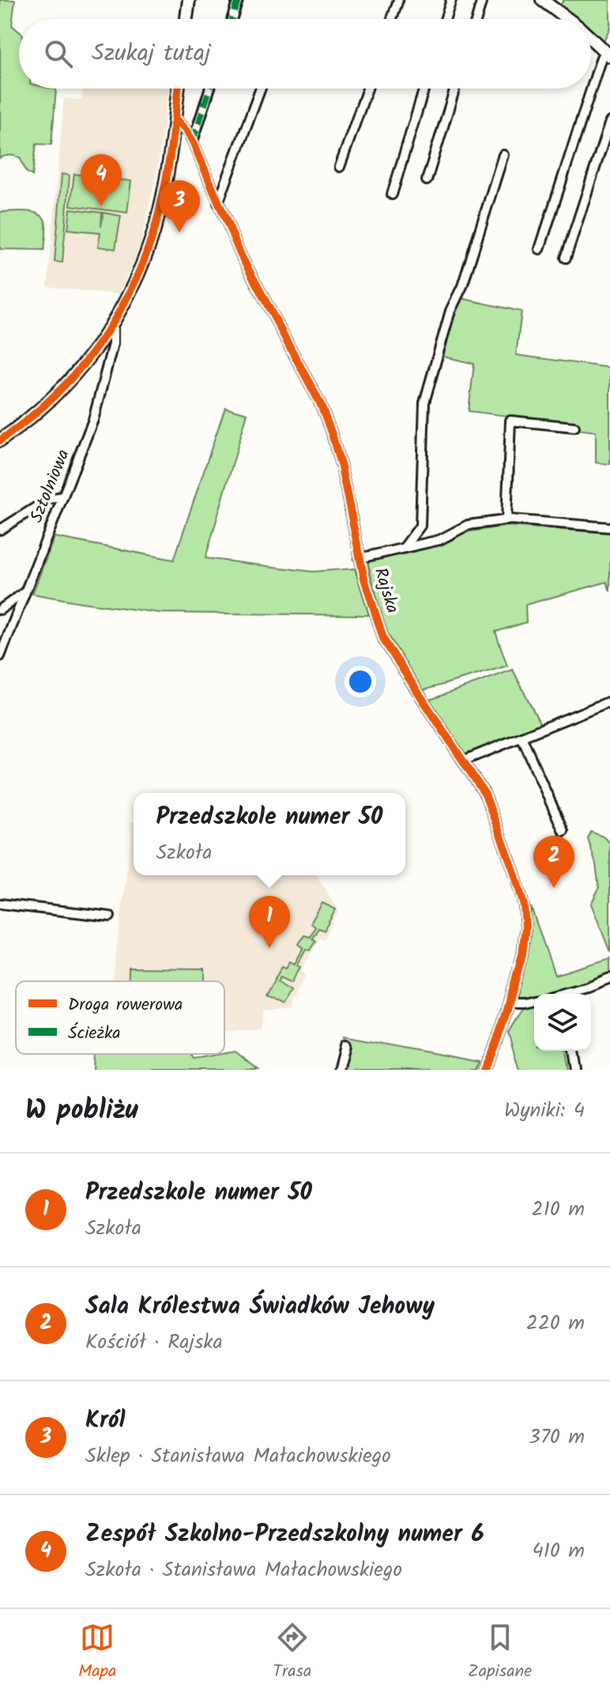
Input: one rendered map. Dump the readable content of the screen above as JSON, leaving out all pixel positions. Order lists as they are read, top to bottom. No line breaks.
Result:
{"streets":{"street":["Sztolniowa","Rajska"]},"legend":["Droga rowerowa","Ścieżka"],"page":{"search":"Szukaj tutaj","pins":["4","3","2","1"],"popup":["Przedszkole numer 50","Szkoła"],"heading":["W pobliżu","Wyniki: 4"],"list":[{"mark":"1","name":"Przedszkole numer 50","note":"Szkoła","value":"210 m"},{"mark":"2","name":"Sala Królestwa Świadków Jehowy","note":"Kościół · Rajska","value":"220 m"},{"mark":"3","name":"Król","note":"Sklep · Stanisława Małachowskiego","value":"370 m"},{"mark":"4","name":"Zespół Szkolno-Przedszkolny numer 6","note":"Szkoła · Stanisława Małachowskiego","value":"410 m"}],"nav":["Mapa","Trasa","Zapisane"]}}
